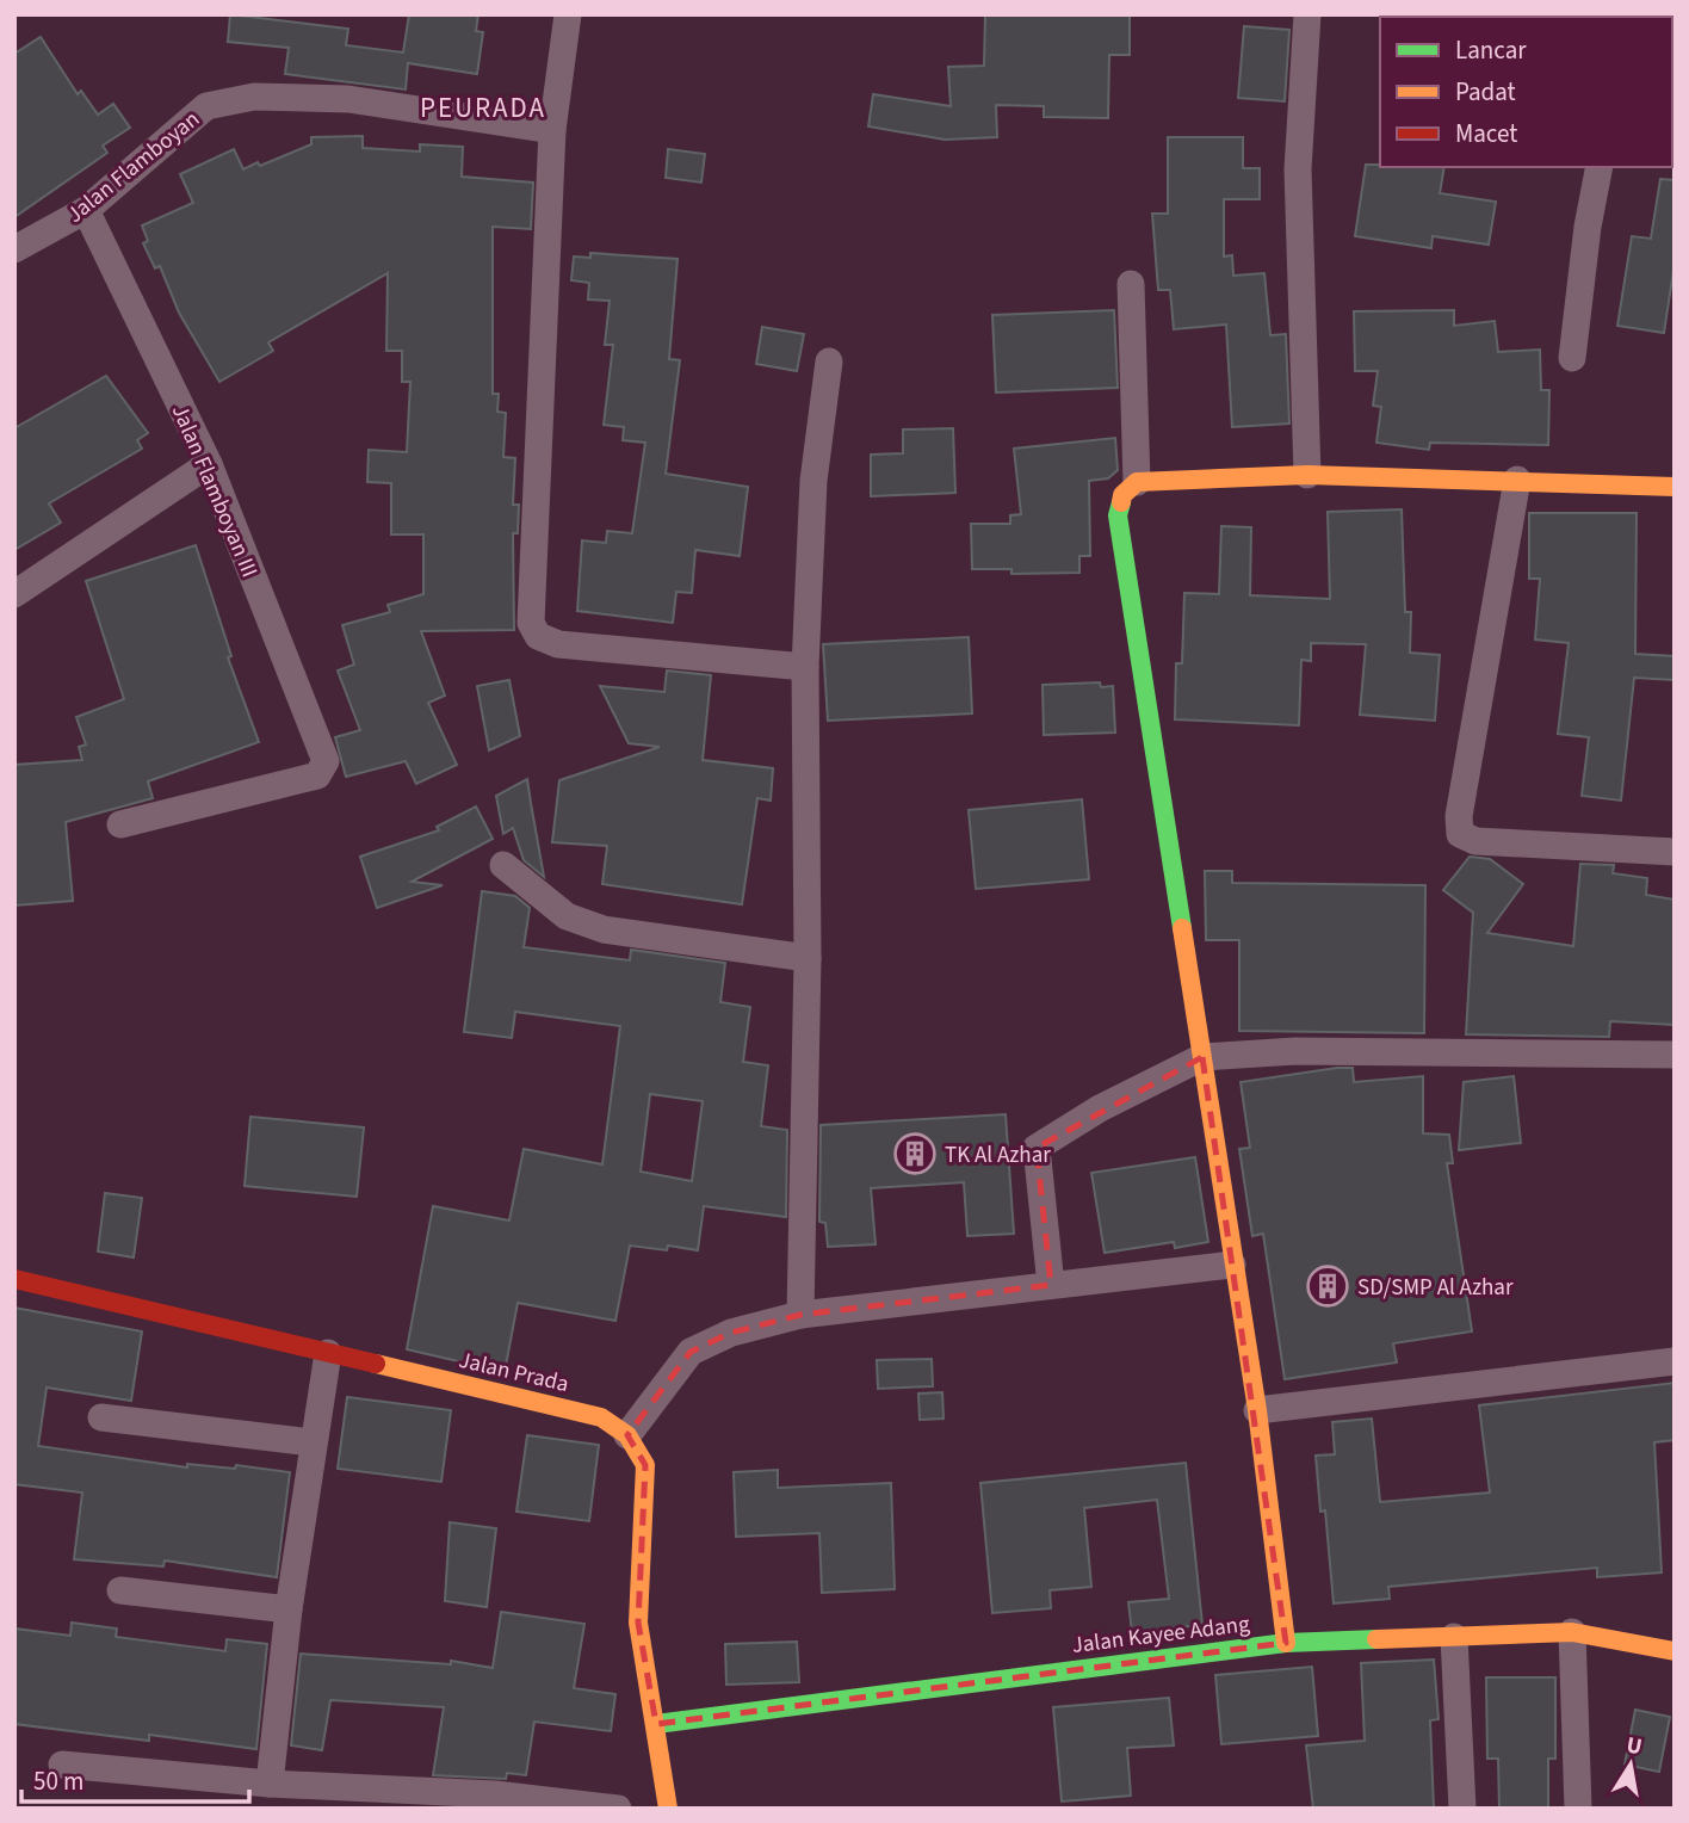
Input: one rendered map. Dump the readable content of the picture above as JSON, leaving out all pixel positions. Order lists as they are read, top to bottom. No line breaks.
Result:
{"streets":{"street":["Jalan Flamboyan","Jalan Flamboyan III","Jalan Prada","Jalan Kayee Adang"]},"crossings":[["Jalan Flamboyan","Jalan Flamboyan III"]],"districts":["PEURADA"],"places":{"building":["TK Al Azhar","SD/SMP Al Azhar"]},"legend":["Lancar","Padat","Macet"],"scale_bar":"50 m","north":"top"}
